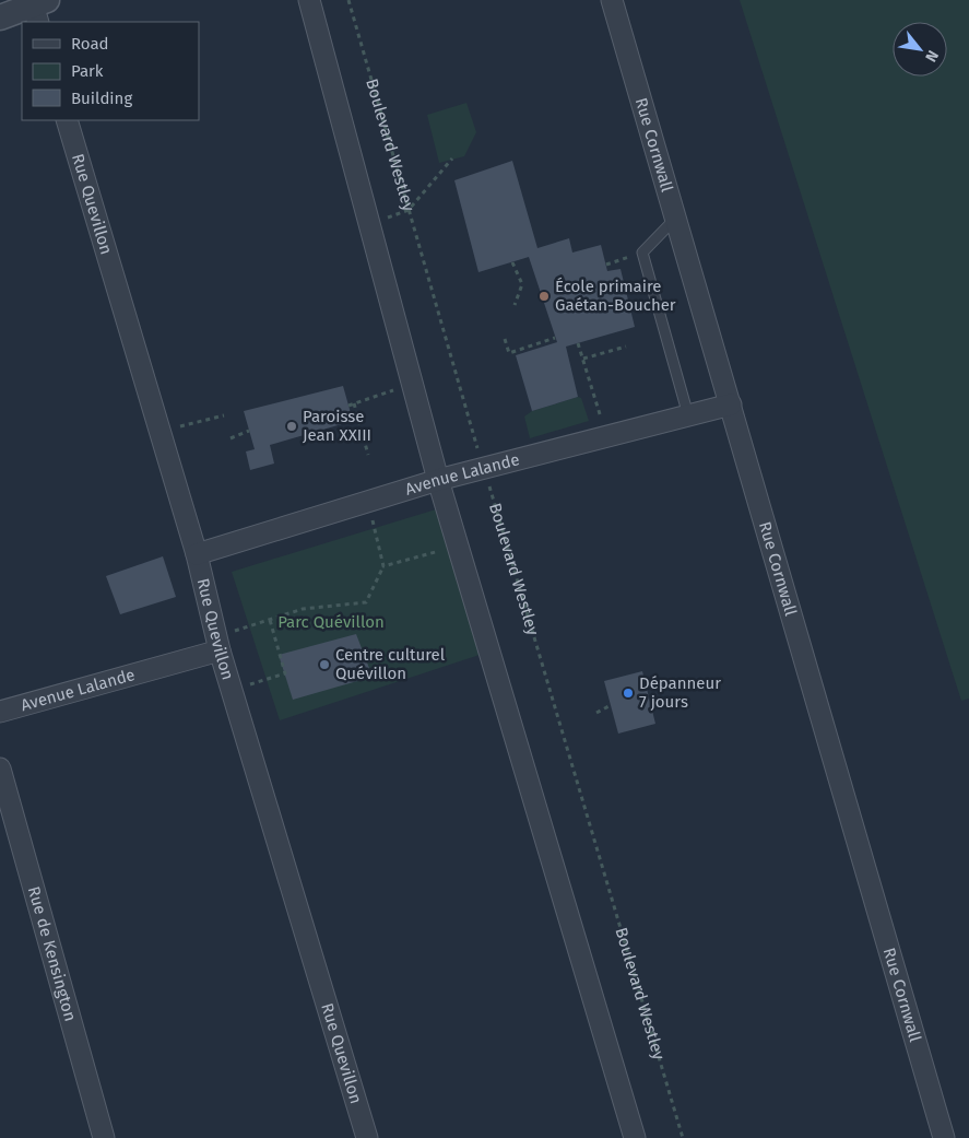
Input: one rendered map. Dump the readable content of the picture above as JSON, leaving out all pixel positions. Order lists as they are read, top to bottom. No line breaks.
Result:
{"streets":{"street":["Rue Cornwall","Rue Quevillon","Avenue Lalande","Rue de Kensington"],"path":["Boulevard Westley"]},"crossings":[["Boulevard Westley","Avenue Lalande"],["Rue Cornwall","Avenue Lalande"],["Rue Quevillon","Avenue Lalande"]],"parks":["Parc Quévillon"],"places":["École primaire Gaétan-Boucher","Paroisse Jean XXIII","Centre culturel Quévillon","Dépanneur 7 jours"],"legend":["Road","Park","Building"],"north":"bottom right"}
